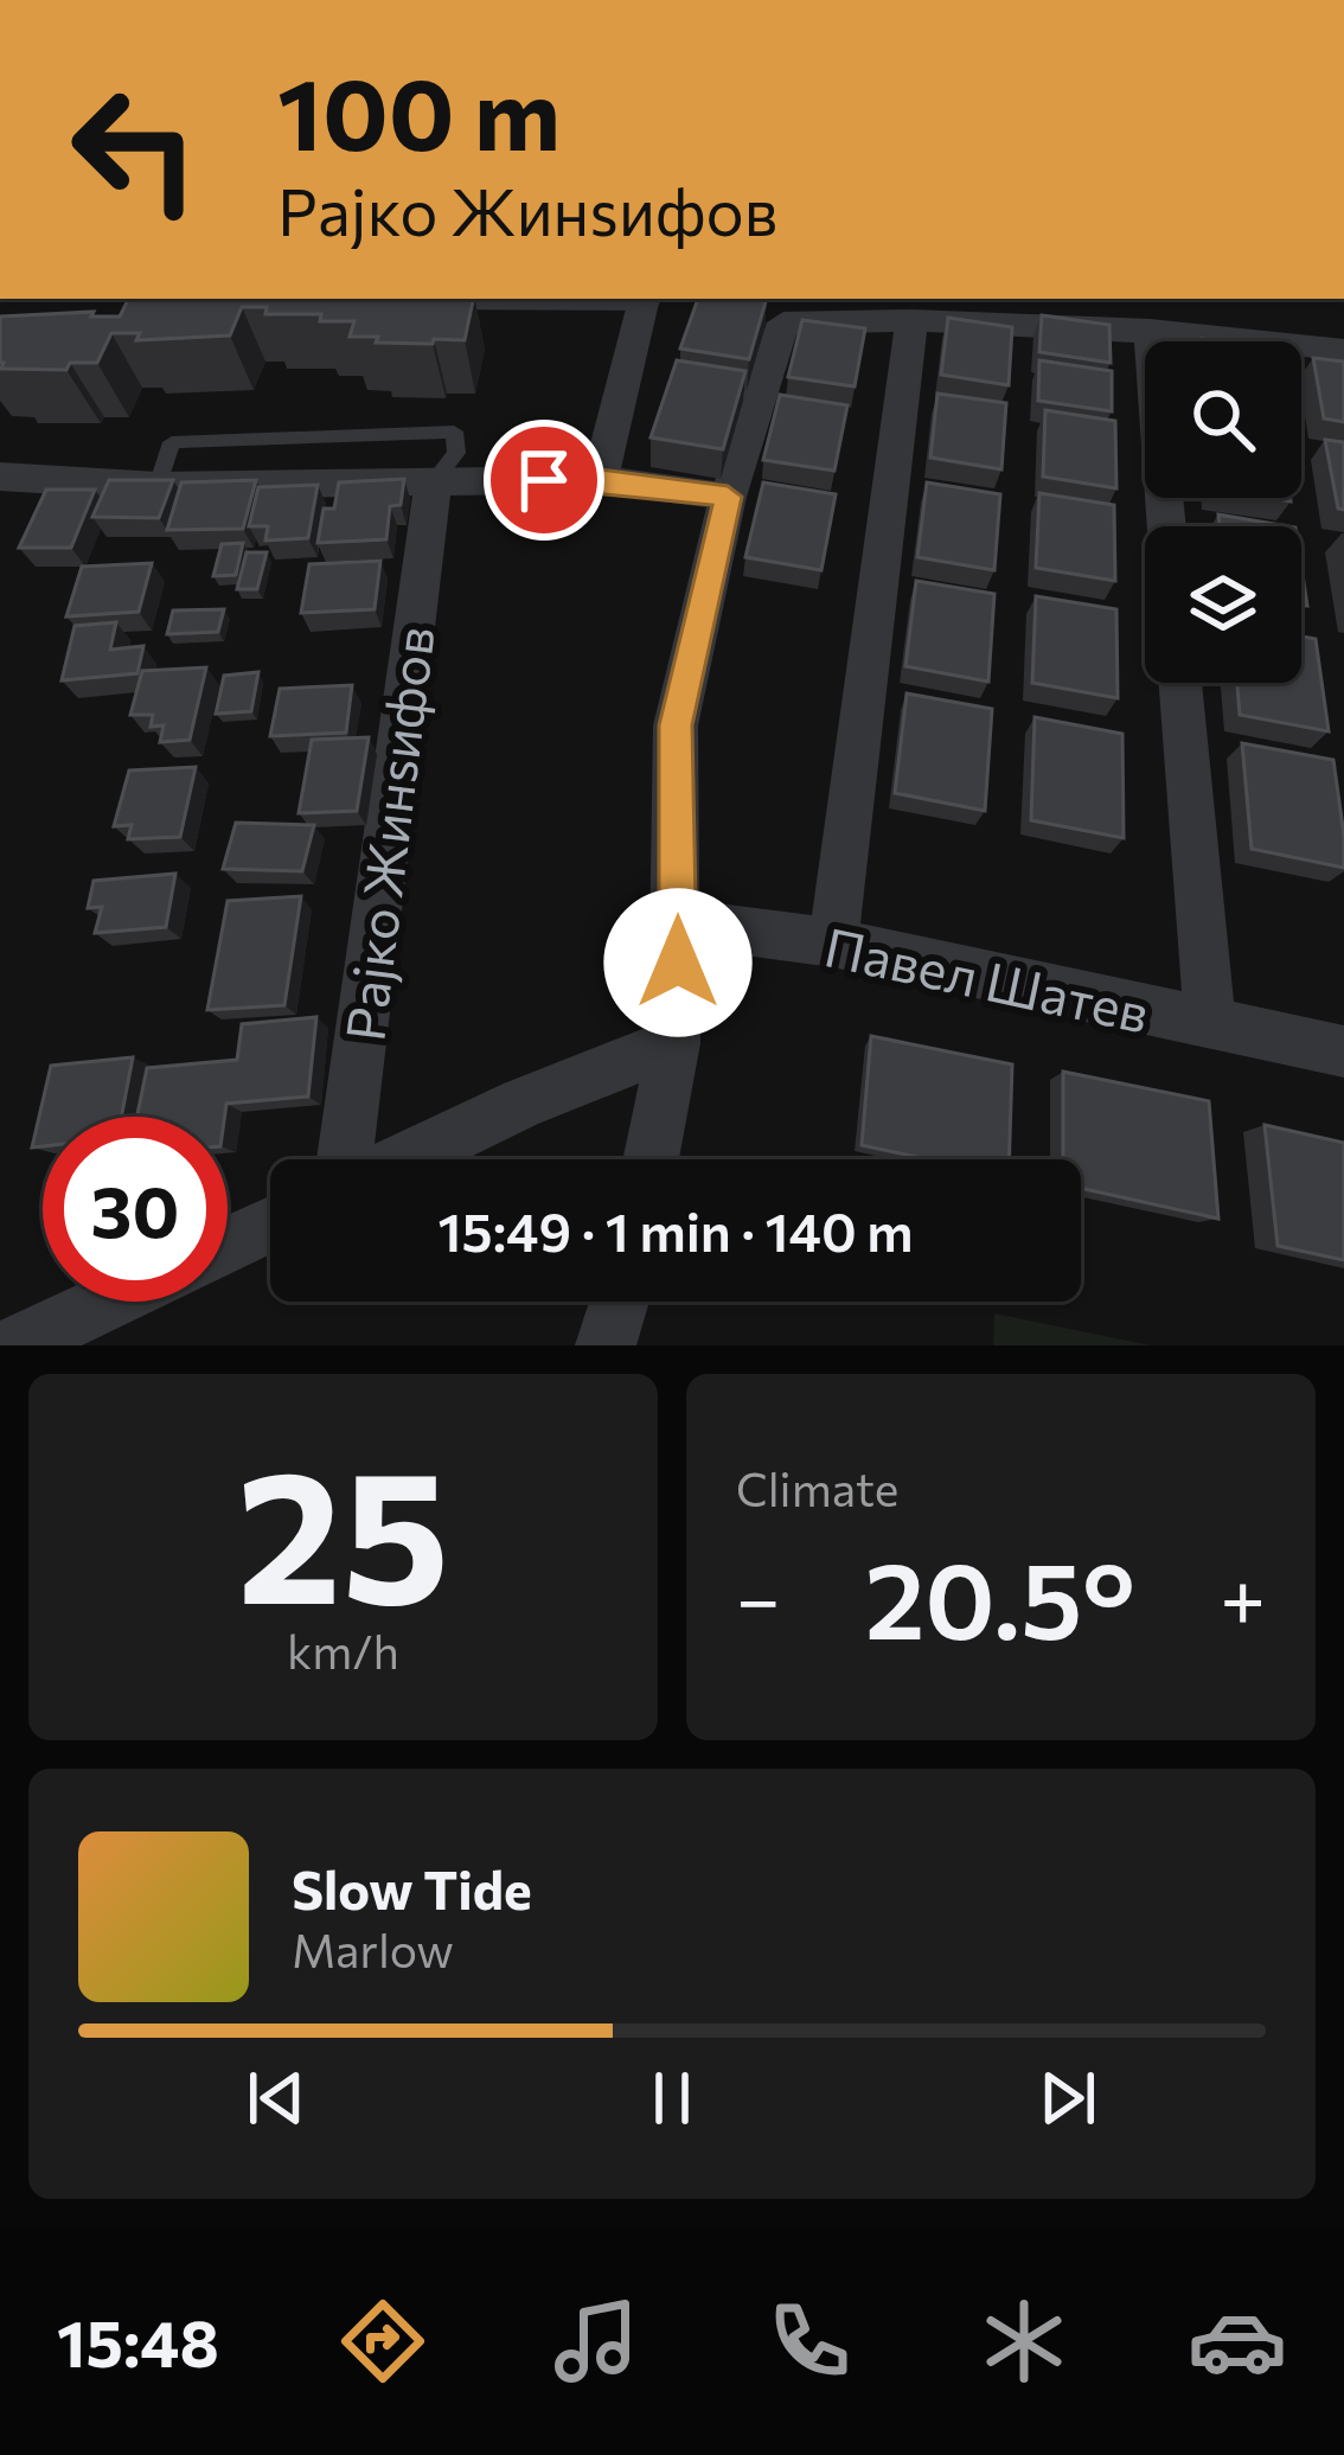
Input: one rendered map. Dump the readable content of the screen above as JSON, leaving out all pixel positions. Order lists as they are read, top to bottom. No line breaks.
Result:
{"streets":{"street":["Рајко Жинѕифов","Павел Шатев"]},"page":{"turn":["100 m","Рајко Жинѕифов"],"limit":"30","trip":"15:49 · 1 min · 140 m","tile":[["25","km/h"],"Climate"],"heat":["−","20.5°","+"],"song":["Slow Tide","Marlow"],"tabs":"15:48"}}
